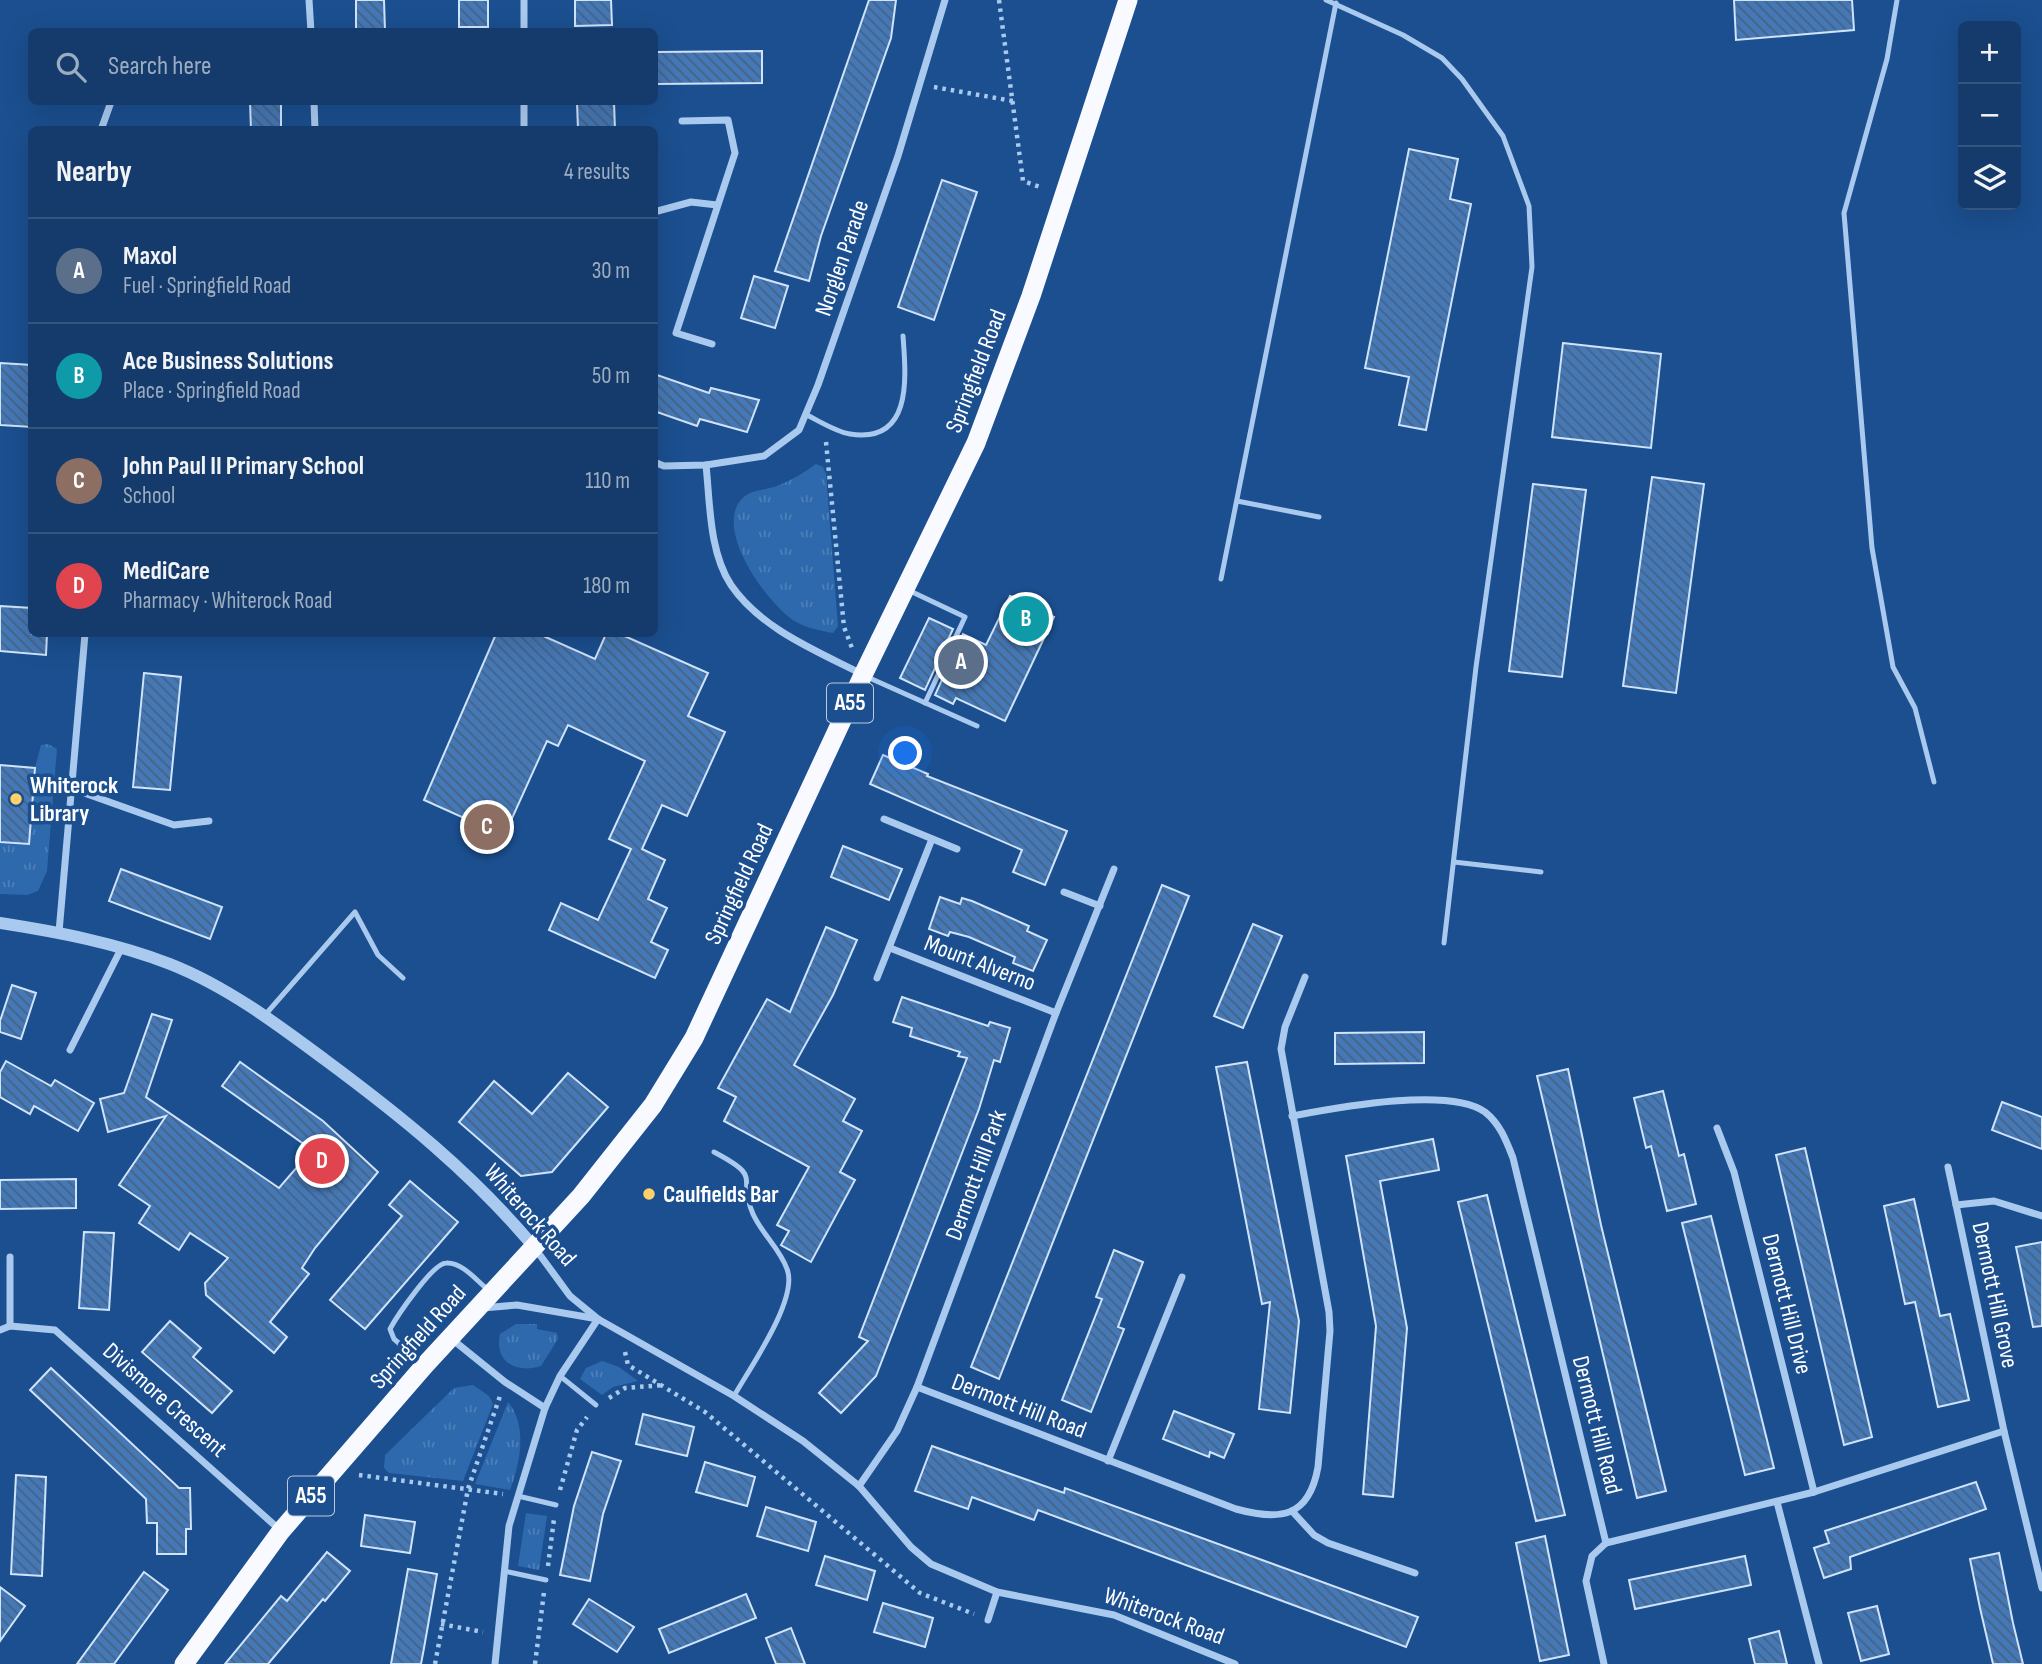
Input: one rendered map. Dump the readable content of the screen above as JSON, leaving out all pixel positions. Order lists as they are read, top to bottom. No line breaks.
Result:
{"streets":{"highway":["Springfield Road","A55"],"street":["Norglen Parade","Mount Alverno","Dermott Hill Park","Whiterock Road","Dermott Hill Grove","Dermott Hill Drive","Divismore Crescent","Dermott Hill Road"]},"crossings":[["Springfield Road","Whiterock Road"],["Springfield Road","Divismore Crescent"],["Mount Alverno","Dermott Hill Park"],["Dermott Hill Park","Whiterock Road"],["Dermott Hill Park","Dermott Hill Road"]],"places":["Whiterock Library","Caulfields Bar"],"page":{"map_buttons":["+","−"],"search":"Search here","heading":["Nearby","4 results"],"list":[{"mark":"A","name":"Maxol","note":"Fuel · Springfield Road","value":"30 m"},{"mark":"B","name":"Ace Business Solutions","note":"Place · Springfield Road","value":"50 m"},{"mark":"C","name":"John Paul II Primary School","note":"School","value":"110 m"},{"mark":"D","name":"MediCare","note":"Pharmacy · Whiterock Road","value":"180 m"}],"pins":["B","A","C","D"]}}
